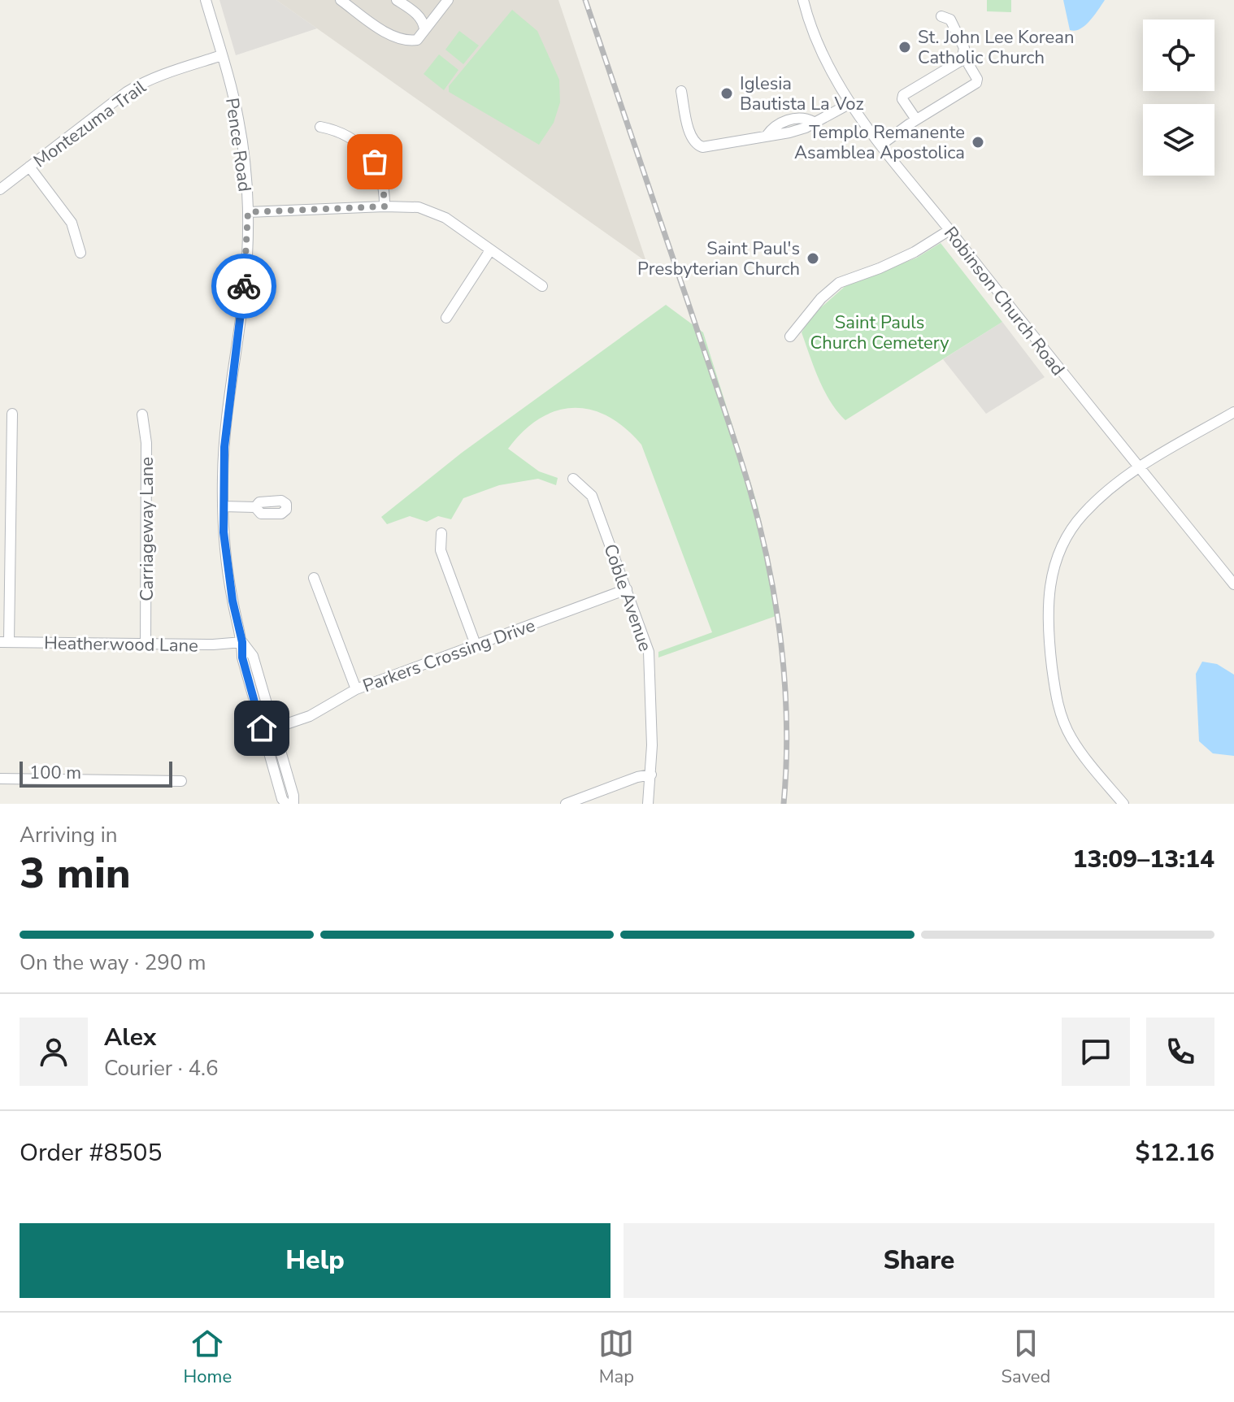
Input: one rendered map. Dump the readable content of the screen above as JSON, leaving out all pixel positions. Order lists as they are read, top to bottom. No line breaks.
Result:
{"streets":{"street":["Montezuma Trail","Pence Road","Robinson Church Road","Carriageway Lane","Coble Avenue","Heatherwood Lane","Parkers Crossing Drive"]},"crossings":[["Montezuma Trail","Pence Road"],["Pence Road","Heatherwood Lane"],["Pence Road","Parkers Crossing Drive"],["Carriageway Lane","Heatherwood Lane"],["Coble Avenue","Parkers Crossing Drive"]],"parks":["Saint Pauls Church Cemetery"],"places":["St. John Lee Korean Catholic Church","Iglesia Bautista La Voz","Templo Remanente Asamblea Apostolica","Saint Paul's Presbyterian Church"],"scale_bar":"100 m","page":{"scale":"100 m","heading":["3 min","Arriving in","13:09–13:14"],"panel":["Alex","Courier · 4.6","Order #8505","$12.16"],"bar":"On the way · 290 m","buttons":["Help","Share"],"tabs":["Home","Map","Saved"]}}
